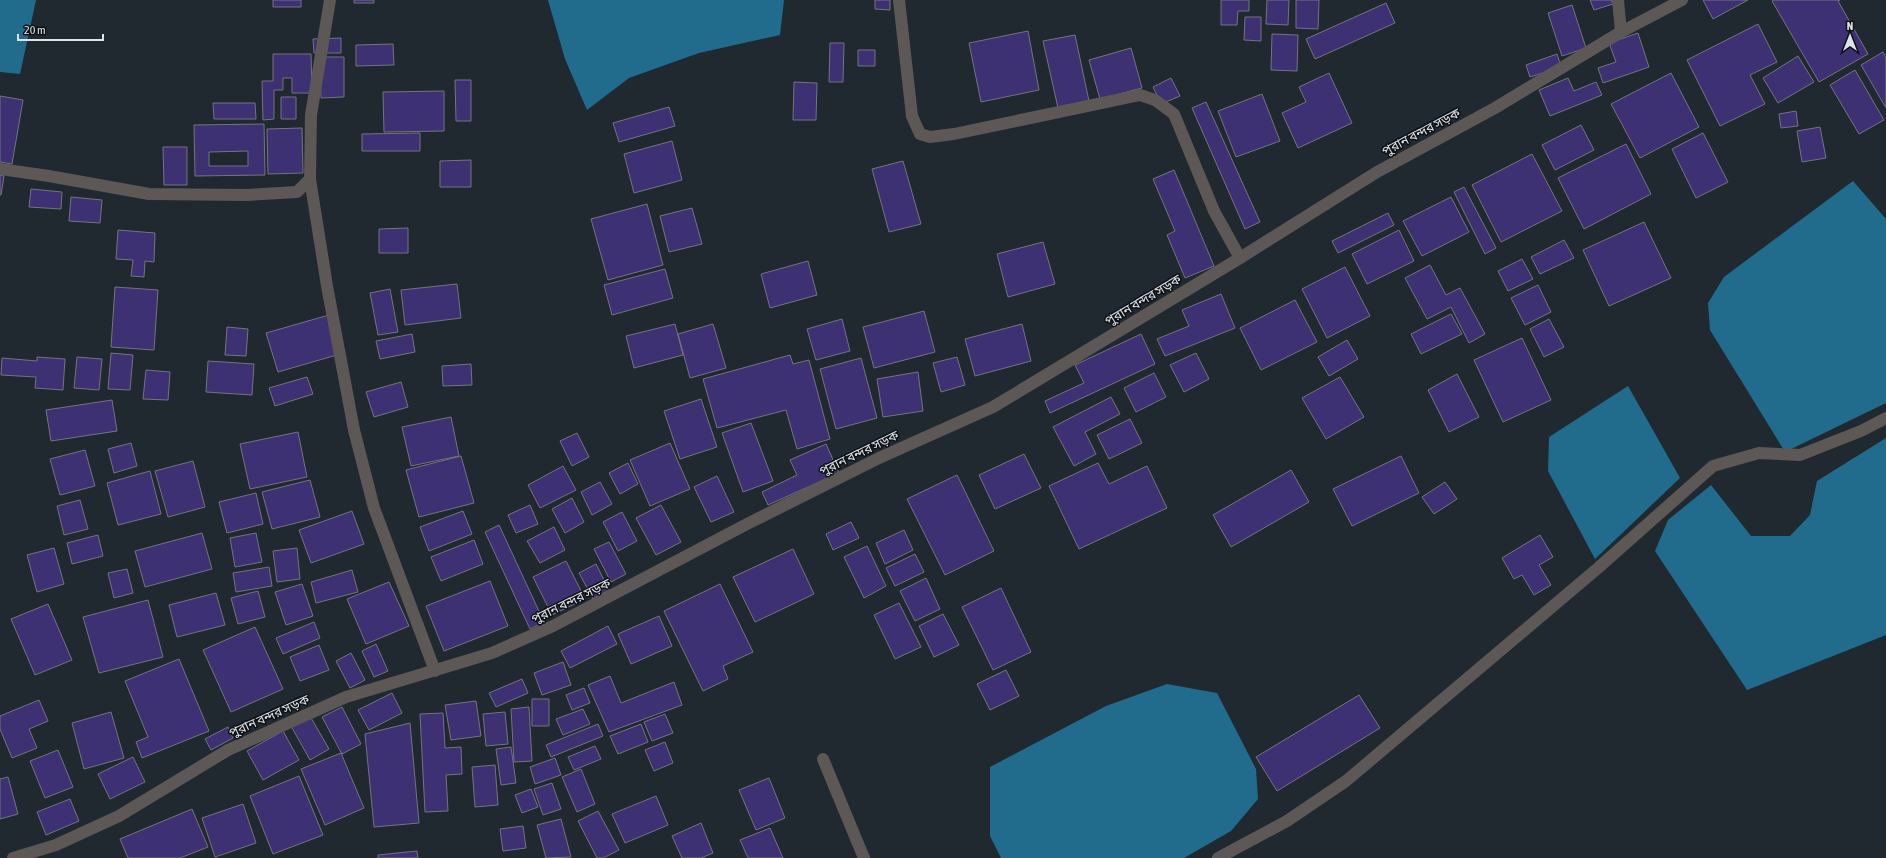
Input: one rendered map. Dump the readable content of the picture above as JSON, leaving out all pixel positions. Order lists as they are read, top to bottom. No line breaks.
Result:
{"streets":{"street":["পুরান বন্দর সড়ক"]},"scale_bar":"20 m","north":"top"}
